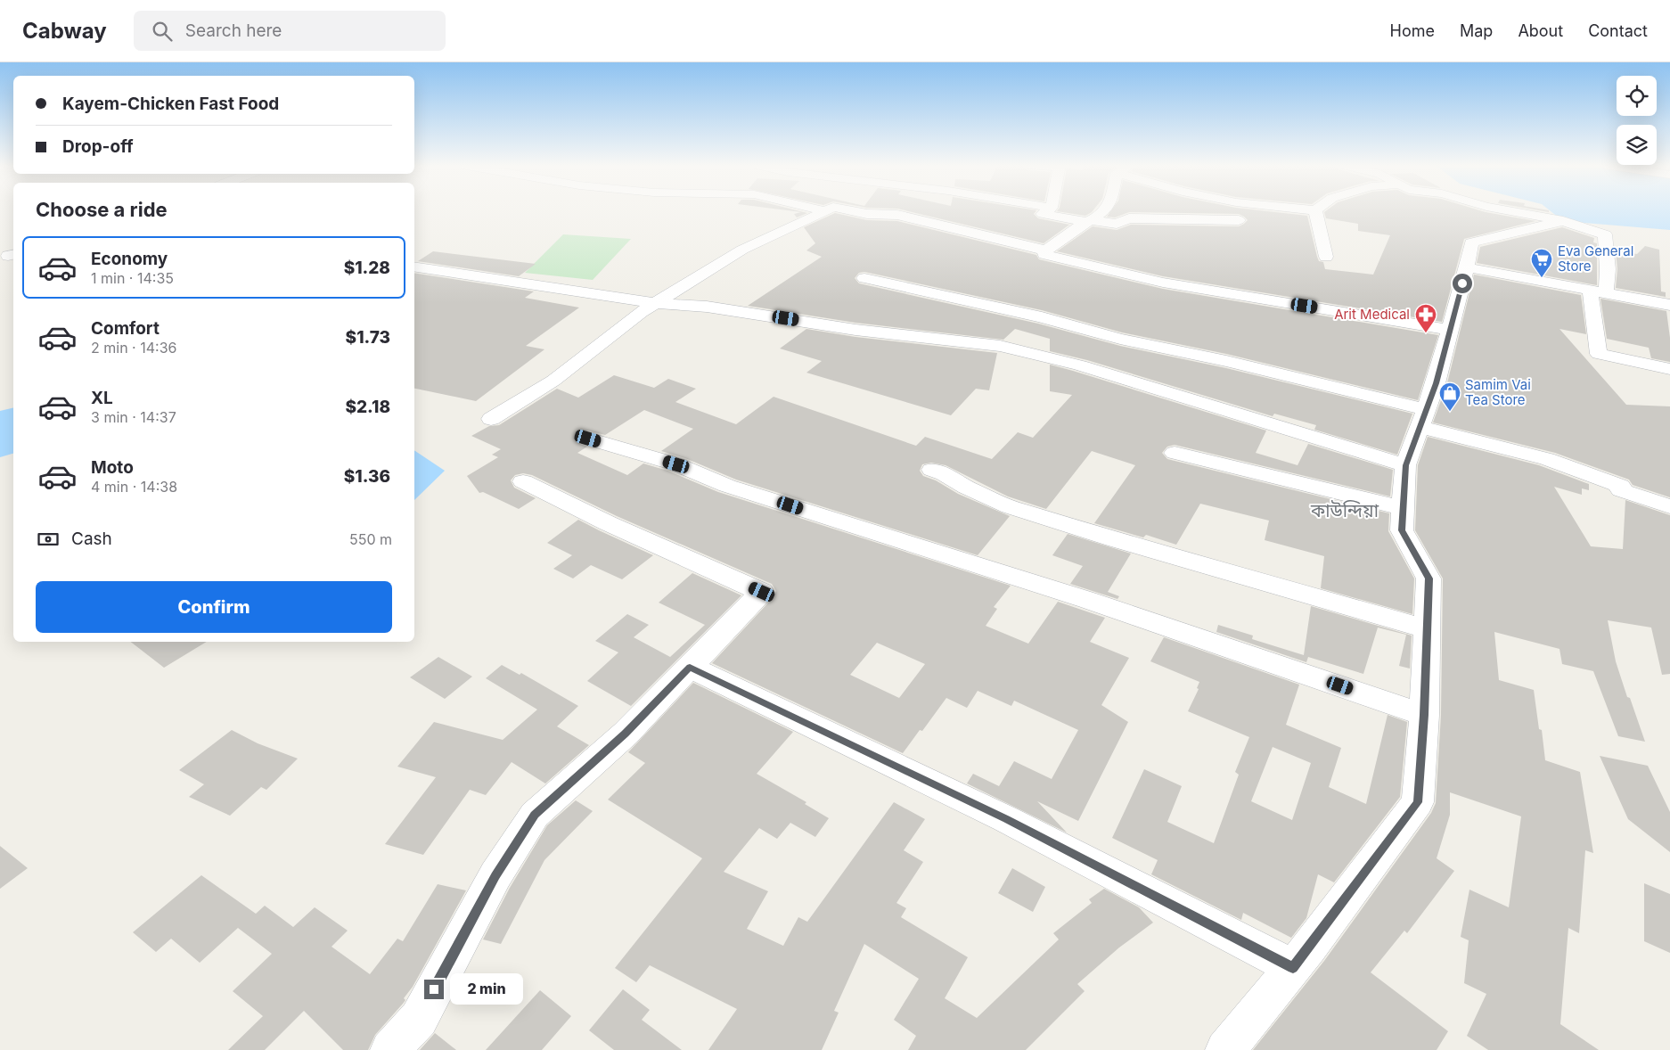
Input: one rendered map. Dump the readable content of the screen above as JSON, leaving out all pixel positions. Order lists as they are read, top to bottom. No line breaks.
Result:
{"districts":["কাউন্দিয়া"],"places":{"supermarket":["Eva General Store"],"pharmacy":["Arit Medical"],"shop":["Samim Vai Tea Store"]},"page":{"header":"Cabway","search":"Search here","nav":["Home","Map","About","Contact"],"banner":["Kayem-Chicken Fast Food","Drop-off"],"heading":"Choose a ride","list":[{"name":"Economy","note":"1 min · 14:35","value":"$1.28"},{"name":"Comfort","note":"2 min · 14:36","value":"$1.73"},{"name":"XL","note":"3 min · 14:37","value":"$2.18"},{"name":"Moto","note":"4 min · 14:38","value":"$1.36"}],"pay":["Cash","550 m"],"buttons":"Confirm","bubble":"2 min"}}
